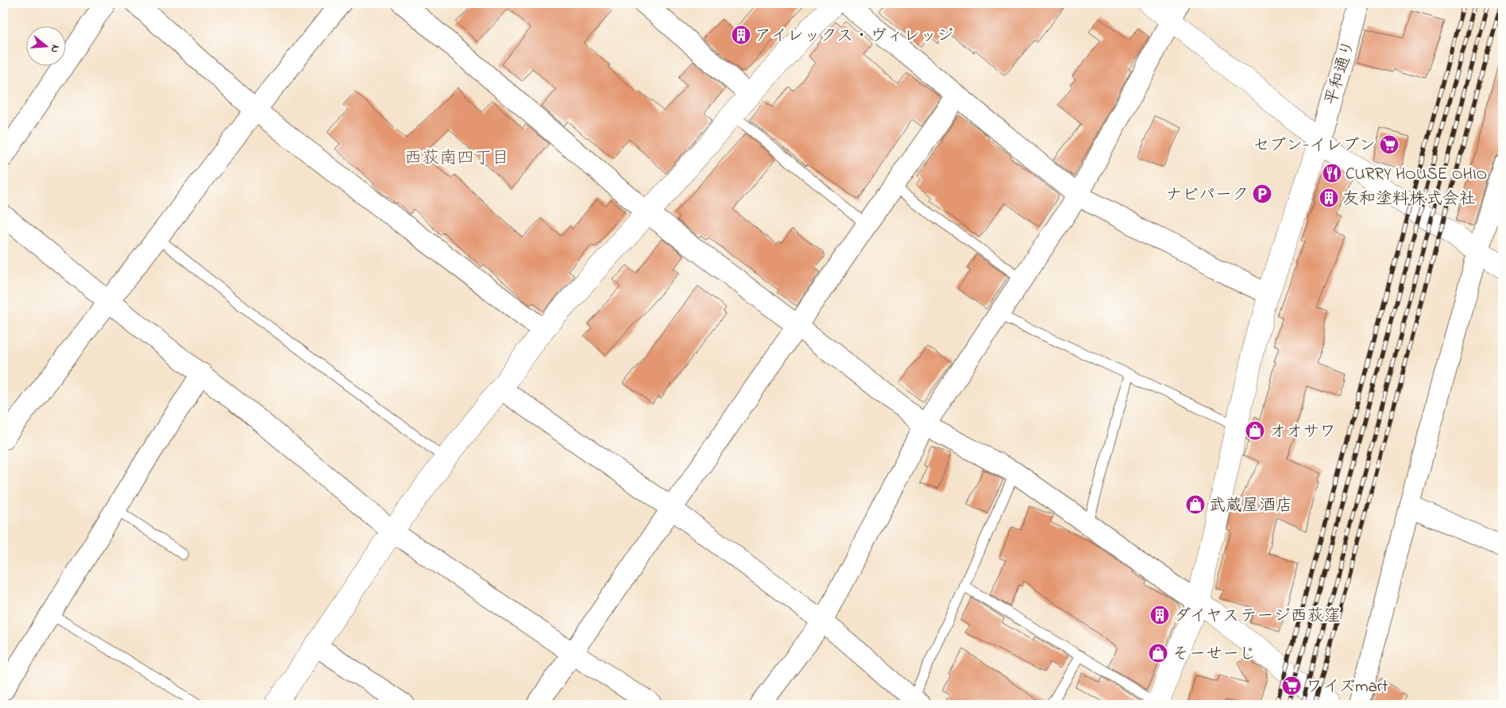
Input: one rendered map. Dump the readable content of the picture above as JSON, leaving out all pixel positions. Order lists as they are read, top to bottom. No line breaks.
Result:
{"streets":{"street":["平和通り"]},"districts":["西荻南四丁目"],"places":{"building":["アイレックス・ヴィレッジ","友和塗料株式会社","ダイヤステージ西荻窪"],"supermarket":["セブン-イレブン","ワイズmart"],"restaurant":["CURRY HOUSE OHIO"],"parking":["ナビパーク"],"shop":["オオサワ","武蔵屋酒店","そーせーじ"]},"north":"right"}
